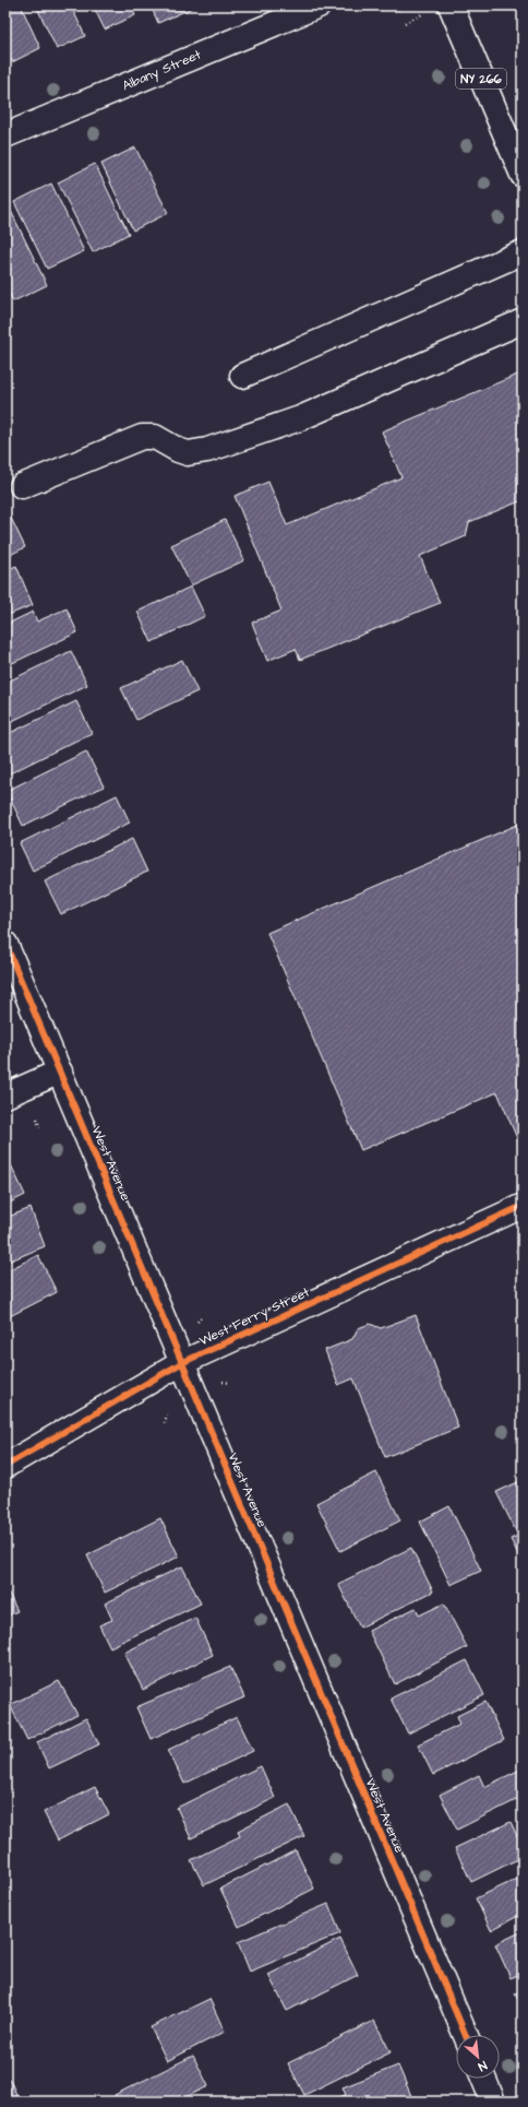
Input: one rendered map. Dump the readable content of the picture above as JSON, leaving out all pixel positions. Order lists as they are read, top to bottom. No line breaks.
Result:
{"streets":{"street":["Albany Street","NY 266","West Avenue","West Ferry Street"]},"crossings":[["West Avenue","West Ferry Street"]],"north":"bottom right"}
